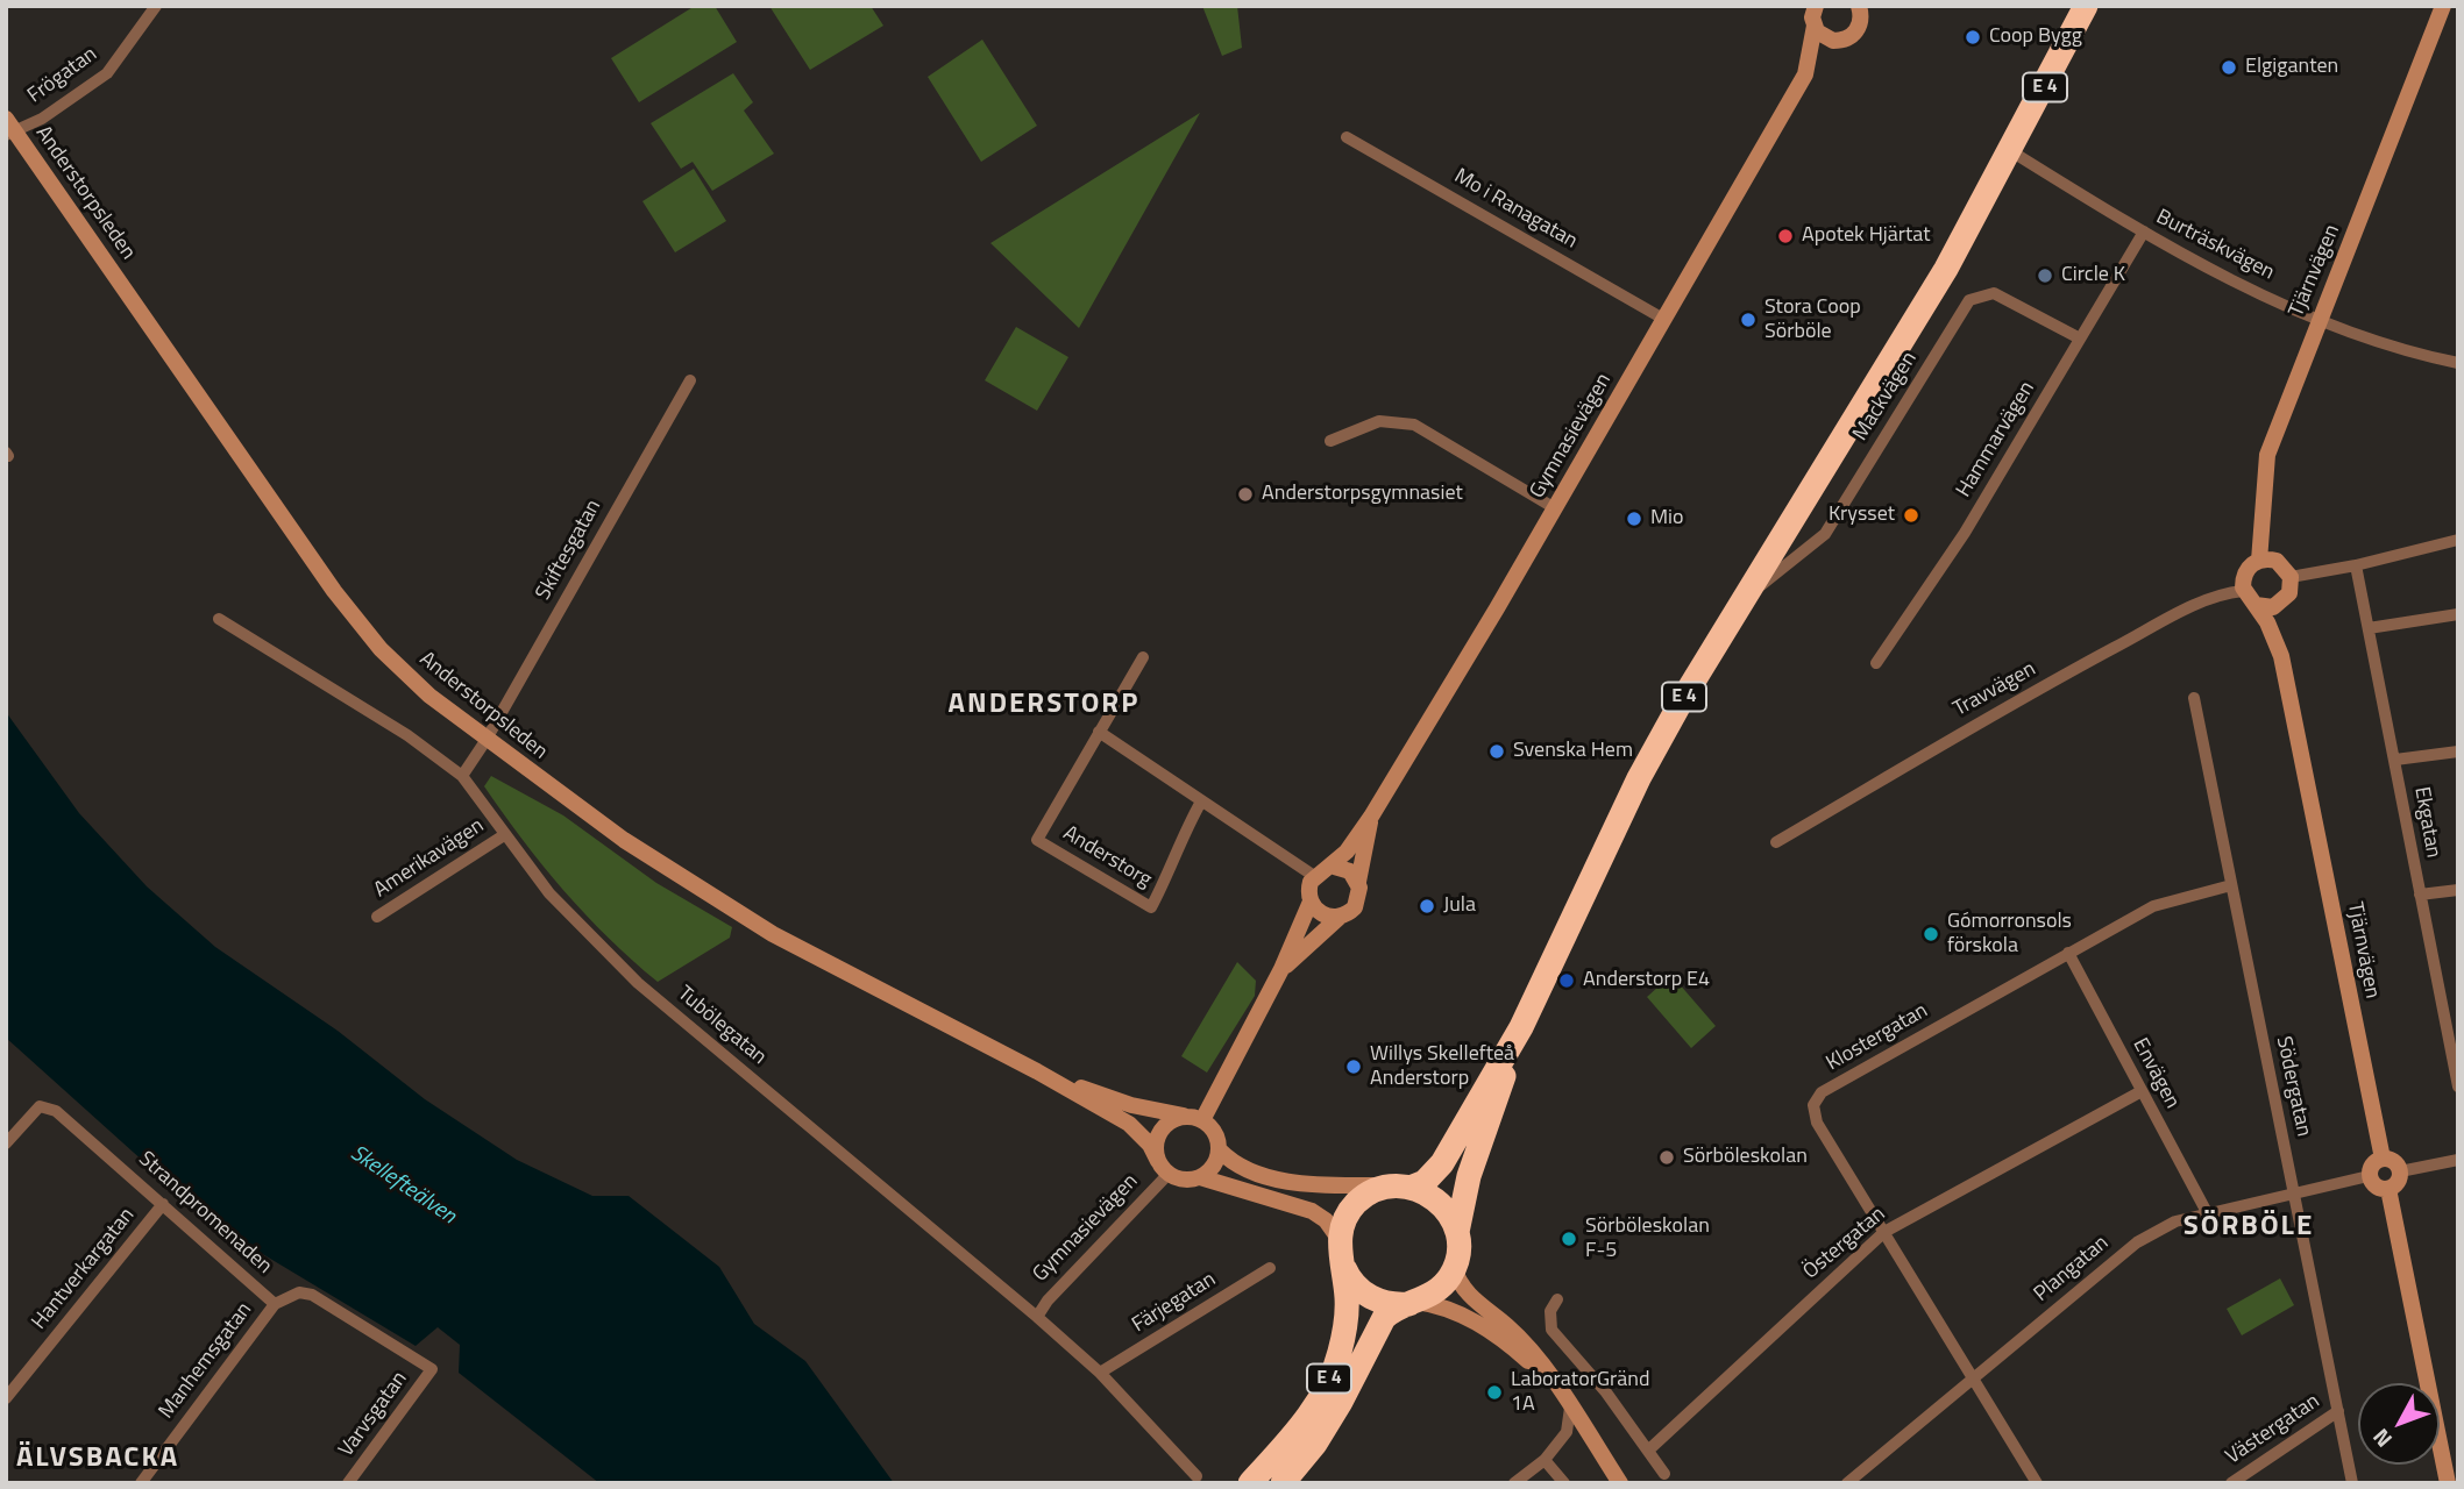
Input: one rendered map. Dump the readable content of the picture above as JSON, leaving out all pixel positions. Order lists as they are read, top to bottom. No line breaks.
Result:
{"streets":{"highway":["E 4"],"street":["Frögatan","Anderstorpsleden","Mo i Ranagatan","Burträskvägen","Tjärnvägen","Mackvägen","Gymnasievägen","Hammarvägen","Skiftesgatan","Travvägen","Ekgatan","Anderstorg","Amerikavägen","Tubölegatan","Klostergatan","Envägen","Södergatan","Strandpromenaden","Östergatan","Hantverkargatan","Plangatan","Färjegatan","Manhemsgatan","Varvsgatan","Västergatan"]},"crossings":[["Frögatan","Anderstorpsleden"],["E 4","Burträskvägen"],["E 4","Mackvägen"],["Anderstorpsleden","Gymnasievägen"],["Anderstorpsleden","Skiftesgatan"],["Mo i Ranagatan","Gymnasievägen"],["Burträskvägen","Tjärnvägen"],["Burträskvägen","Hammarvägen"],["Tjärnvägen","Travvägen"],["Tjärnvägen","Plangatan"],["Mackvägen","Hammarvägen"],["Gymnasievägen","Tubölegatan"],["Skiftesgatan","Tubölegatan"],["Amerikavägen","Tubölegatan"],["Tubölegatan","Färjegatan"],["Klostergatan","Envägen"],["Klostergatan","Södergatan"],["Klostergatan","Östergatan"],["Klostergatan","Plangatan"],["Envägen","Östergatan"],["Envägen","Plangatan"],["Södergatan","Plangatan"],["Södergatan","Västergatan"],["Strandpromenaden","Hantverkargatan"],["Strandpromenaden","Manhemsgatan"],["Strandpromenaden","Varvsgatan"]],"districts":["ANDERSTORP","SÖRBÖLE","ÄLVSBACKA"],"water":["Skellefteälven"],"places":["Coop Bygg","Elgiganten","Apotek Hjärtat","Circle K","Stora Coop Sörböle","Anderstorpsgymnasiet","Krysset","Mio","Svenska Hem","Jula","Gómorronsols förskola","Anderstorp E4","Willys Skellefteå Anderstorp","Sörböleskolan","Sörböleskolan F-5","LaboratorGränd 1A"],"north":"bottom left"}
